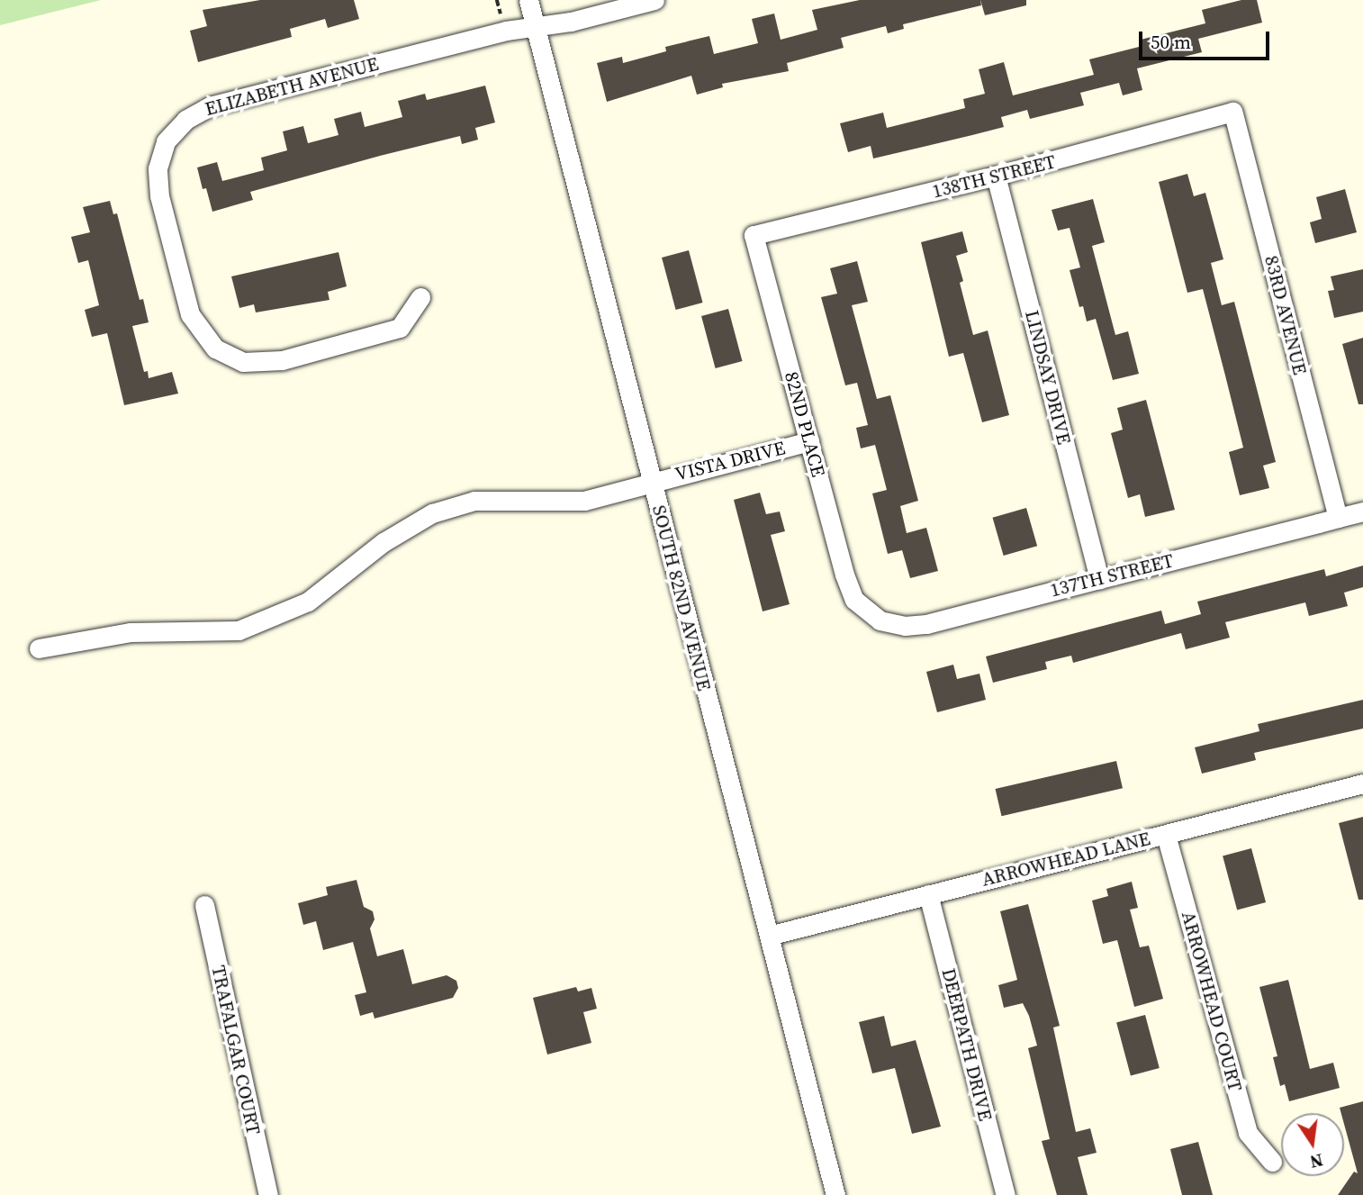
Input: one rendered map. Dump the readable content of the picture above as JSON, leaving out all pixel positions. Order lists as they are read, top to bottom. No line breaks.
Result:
{"streets":{"street":["ELIZABETH AVENUE","138TH STREET","83RD AVENUE","LINDSAY DRIVE","82ND PLACE","VISTA DRIVE","137TH STREET","SOUTH 82ND AVENUE","ARROWHEAD LANE","ARROWHEAD COURT","DEERPATH DRIVE","TRAFALGAR COURT"]},"crossings":[["ELIZABETH AVENUE","SOUTH 82ND AVENUE"],["138TH STREET","83RD AVENUE"],["138TH STREET","LINDSAY DRIVE"],["138TH STREET","82ND PLACE"],["83RD AVENUE","137TH STREET"],["LINDSAY DRIVE","137TH STREET"],["82ND PLACE","VISTA DRIVE"],["82ND PLACE","137TH STREET"],["VISTA DRIVE","SOUTH 82ND AVENUE"],["SOUTH 82ND AVENUE","ARROWHEAD LANE"],["ARROWHEAD LANE","ARROWHEAD COURT"],["ARROWHEAD LANE","DEERPATH DRIVE"]],"scale_bar":"50 m","north":"bottom"}
